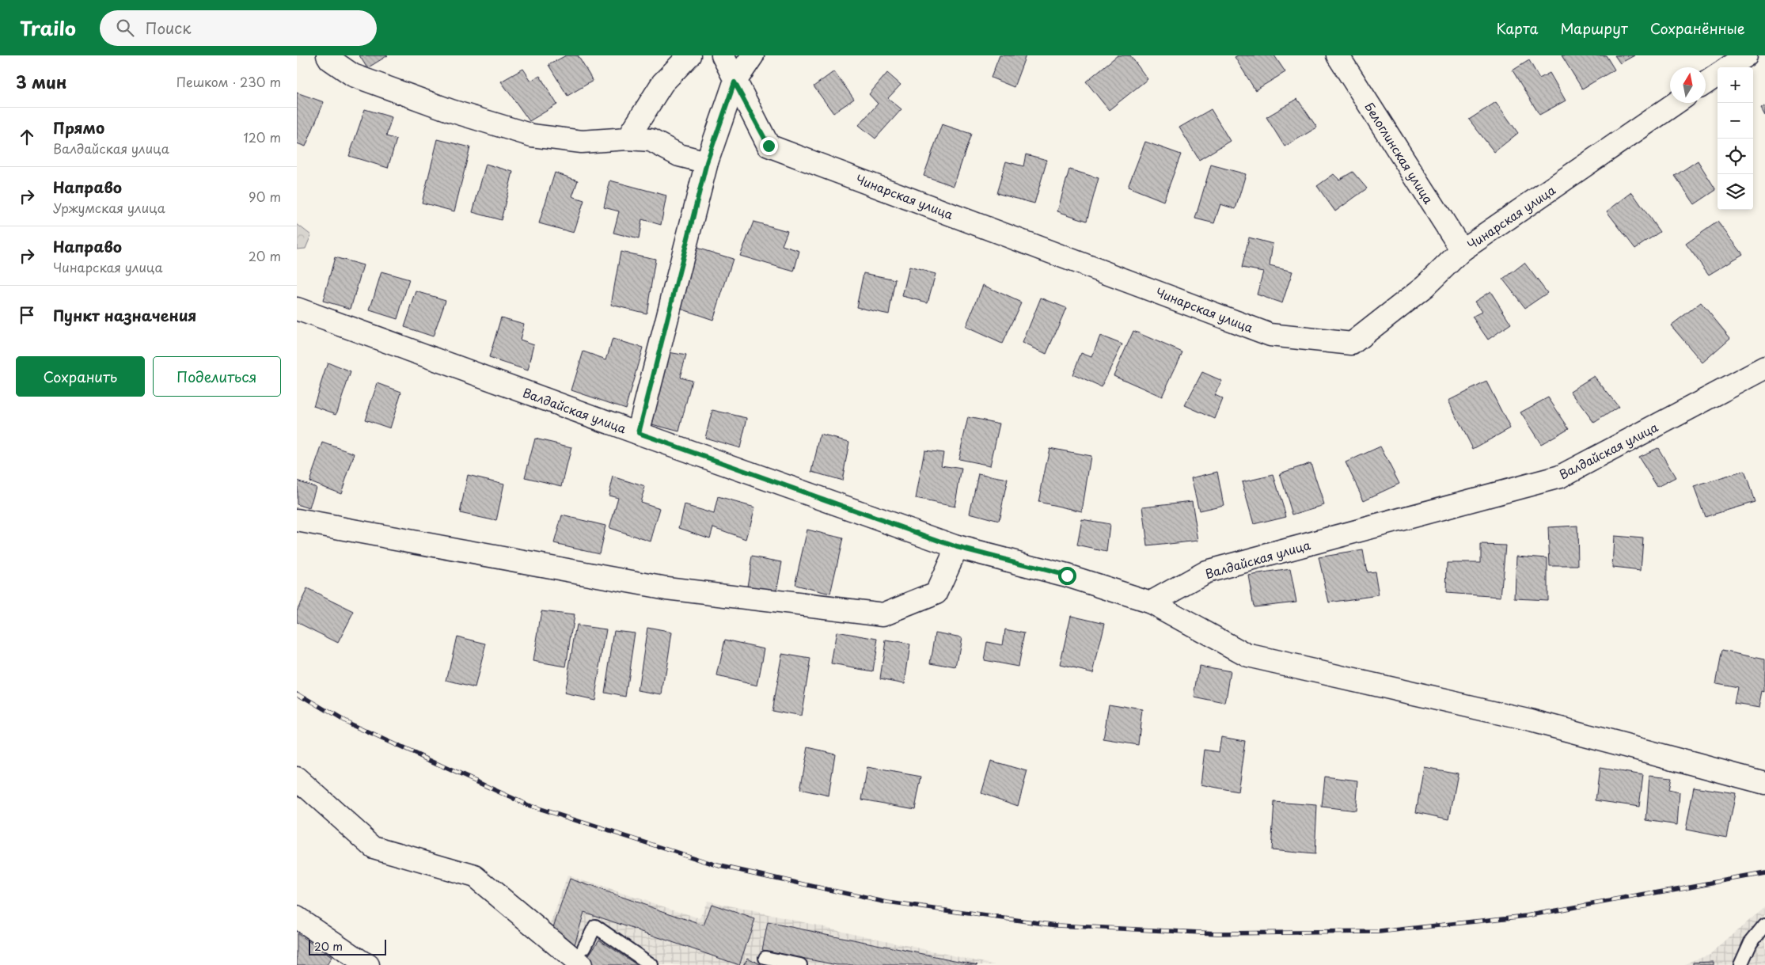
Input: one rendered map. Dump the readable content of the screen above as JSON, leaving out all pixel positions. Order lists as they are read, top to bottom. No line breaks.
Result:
{"streets":{"street":["Белоглинская улица","Чинарская улица","Валдайская улица"]},"crossings":[["Белоглинская улица","Чинарская улица"]],"scale_bar":"20 m","north":"top","page":{"header":"Trailo","search":"Поиск","nav":["Карта","Маршрут","Сохранённые"],"heading":["3 мин","Пешком · 230 m"],"map_buttons":["+","−"],"list":[["Прямо","Валдайская улица","120 m"],["Направо","Уржумская улица","90 m"],["Направо","Чинарская улица","20 m"],"Пункт назначения"],"buttons":["Сохранить","Поделиться"],"scale":"20 m"}}
